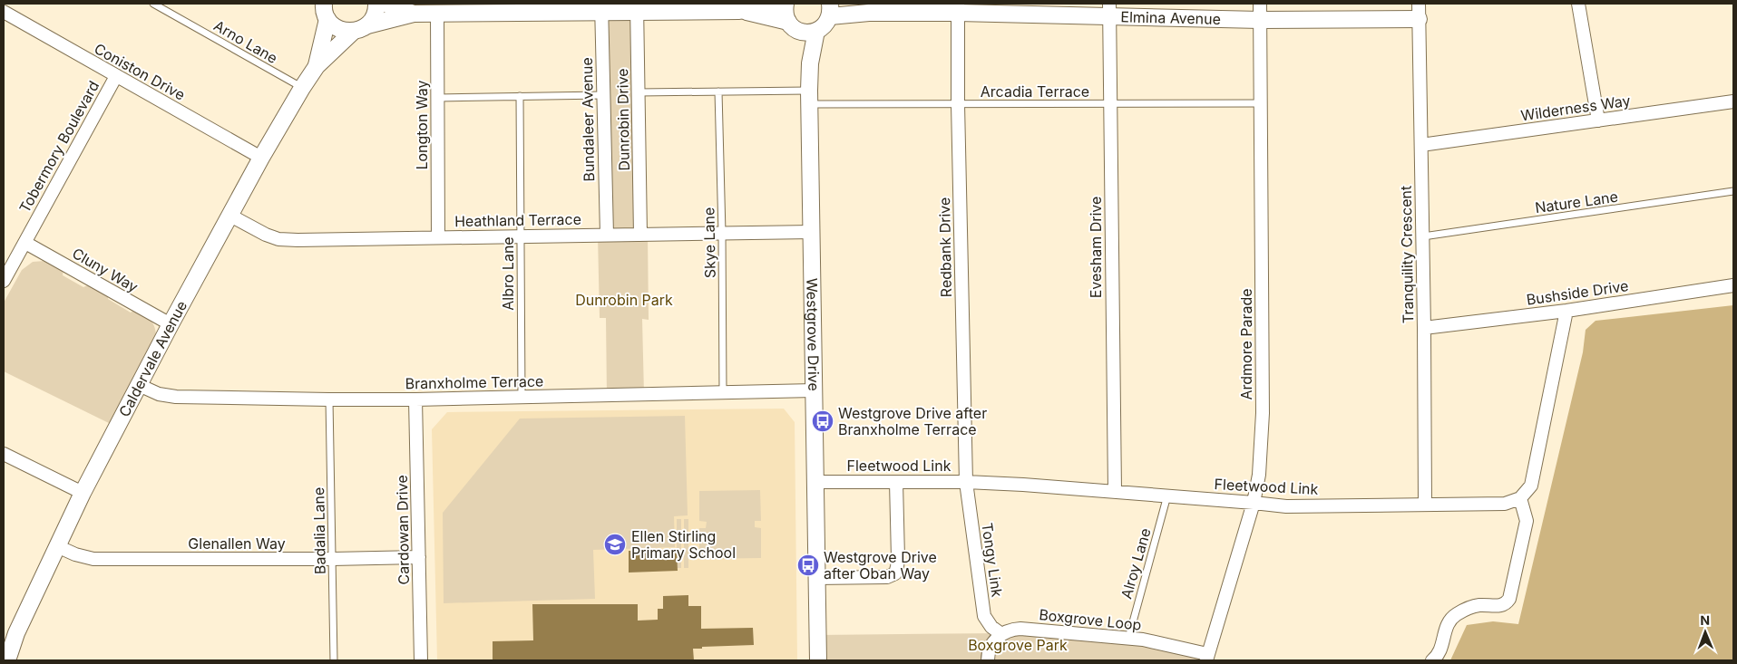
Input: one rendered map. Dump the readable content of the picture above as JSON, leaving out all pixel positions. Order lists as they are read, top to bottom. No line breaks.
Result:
{"streets":{"street":["Elmina Avenue","Coniston Drive","Wilderness Way","Bundaleer Avenue","Dunrobin Drive","Longton Way","Tobermory Boulevard","Heathland Terrace","Redbank Drive","Evesham Drive","Tranquility Crescent","Cluny Way","Bushside Drive","Westgrove Drive","Ardmore Parade","Caldervale Avenue","Branxholme Terrace","Fleetwood Link","Cardowan Drive","Glenallen Way","Tongy Link","Boxgrove Loop"],"lane":["Arno Lane","Arcadia Terrace","Nature Lane","Skye Lane","Albro Lane","Badalia Lane","Alroy Lane"]},"crossings":[["Elmina Avenue","Redbank Drive"],["Elmina Avenue","Evesham Drive"],["Elmina Avenue","Tranquility Crescent"],["Elmina Avenue","Ardmore Parade"],["Arno Lane","Caldervale Avenue"],["Coniston Drive","Tobermory Boulevard"],["Coniston Drive","Caldervale Avenue"],["Arcadia Terrace","Redbank Drive"],["Arcadia Terrace","Evesham Drive"],["Arcadia Terrace","Westgrove Drive"],["Arcadia Terrace","Ardmore Parade"],["Wilderness Way","Tranquility Crescent"],["Bundaleer Avenue","Heathland Terrace"],["Dunrobin Drive","Heathland Terrace"],["Longton Way","Heathland Terrace"],["Tobermory Boulevard","Cluny Way"],["Nature Lane","Tranquility Crescent"],["Heathland Terrace","Skye Lane"],["Heathland Terrace","Albro Lane"],["Heathland Terrace","Westgrove Drive"],["Heathland Terrace","Caldervale Avenue"],["Skye Lane","Branxholme Terrace"],["Redbank Drive","Fleetwood Link"],["Redbank Drive","Tongy Link"],["Evesham Drive","Fleetwood Link"],["Tranquility Crescent","Bushside Drive"],["Tranquility Crescent","Fleetwood Link"],["Cluny Way","Caldervale Avenue"],["Albro Lane","Branxholme Terrace"],["Westgrove Drive","Branxholme Terrace"],["Westgrove Drive","Fleetwood Link"],["Ardmore Parade","Fleetwood Link"],["Ardmore Parade","Boxgrove Loop"],["Caldervale Avenue","Branxholme Terrace"],["Caldervale Avenue","Glenallen Way"],["Branxholme Terrace","Cardowan Drive"],["Branxholme Terrace","Badalia Lane"],["Fleetwood Link","Tongy Link"],["Fleetwood Link","Alroy Lane"],["Cardowan Drive","Glenallen Way"],["Badalia Lane","Glenallen Way"],["Tongy Link","Boxgrove Loop"],["Alroy Lane","Boxgrove Loop"]],"parks":["Dunrobin Park","Boxgrove Park"],"places":{"bus stop":["Westgrove Drive after Branxholme Terrace","Westgrove Drive after Oban Way"],"school or university":["Ellen Stirling Primary School"]},"north":"top"}
